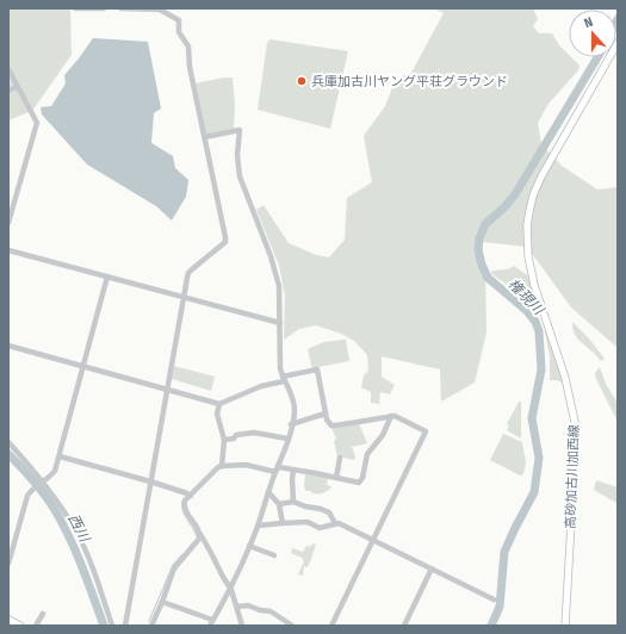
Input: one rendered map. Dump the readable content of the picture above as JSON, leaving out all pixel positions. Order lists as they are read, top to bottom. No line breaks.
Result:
{"streets":{"main road":["高砂加古川加西線"]},"water":["権現川","西川"],"places":["兵庫加古川ヤング平荘グラウンド"],"north":"top"}
